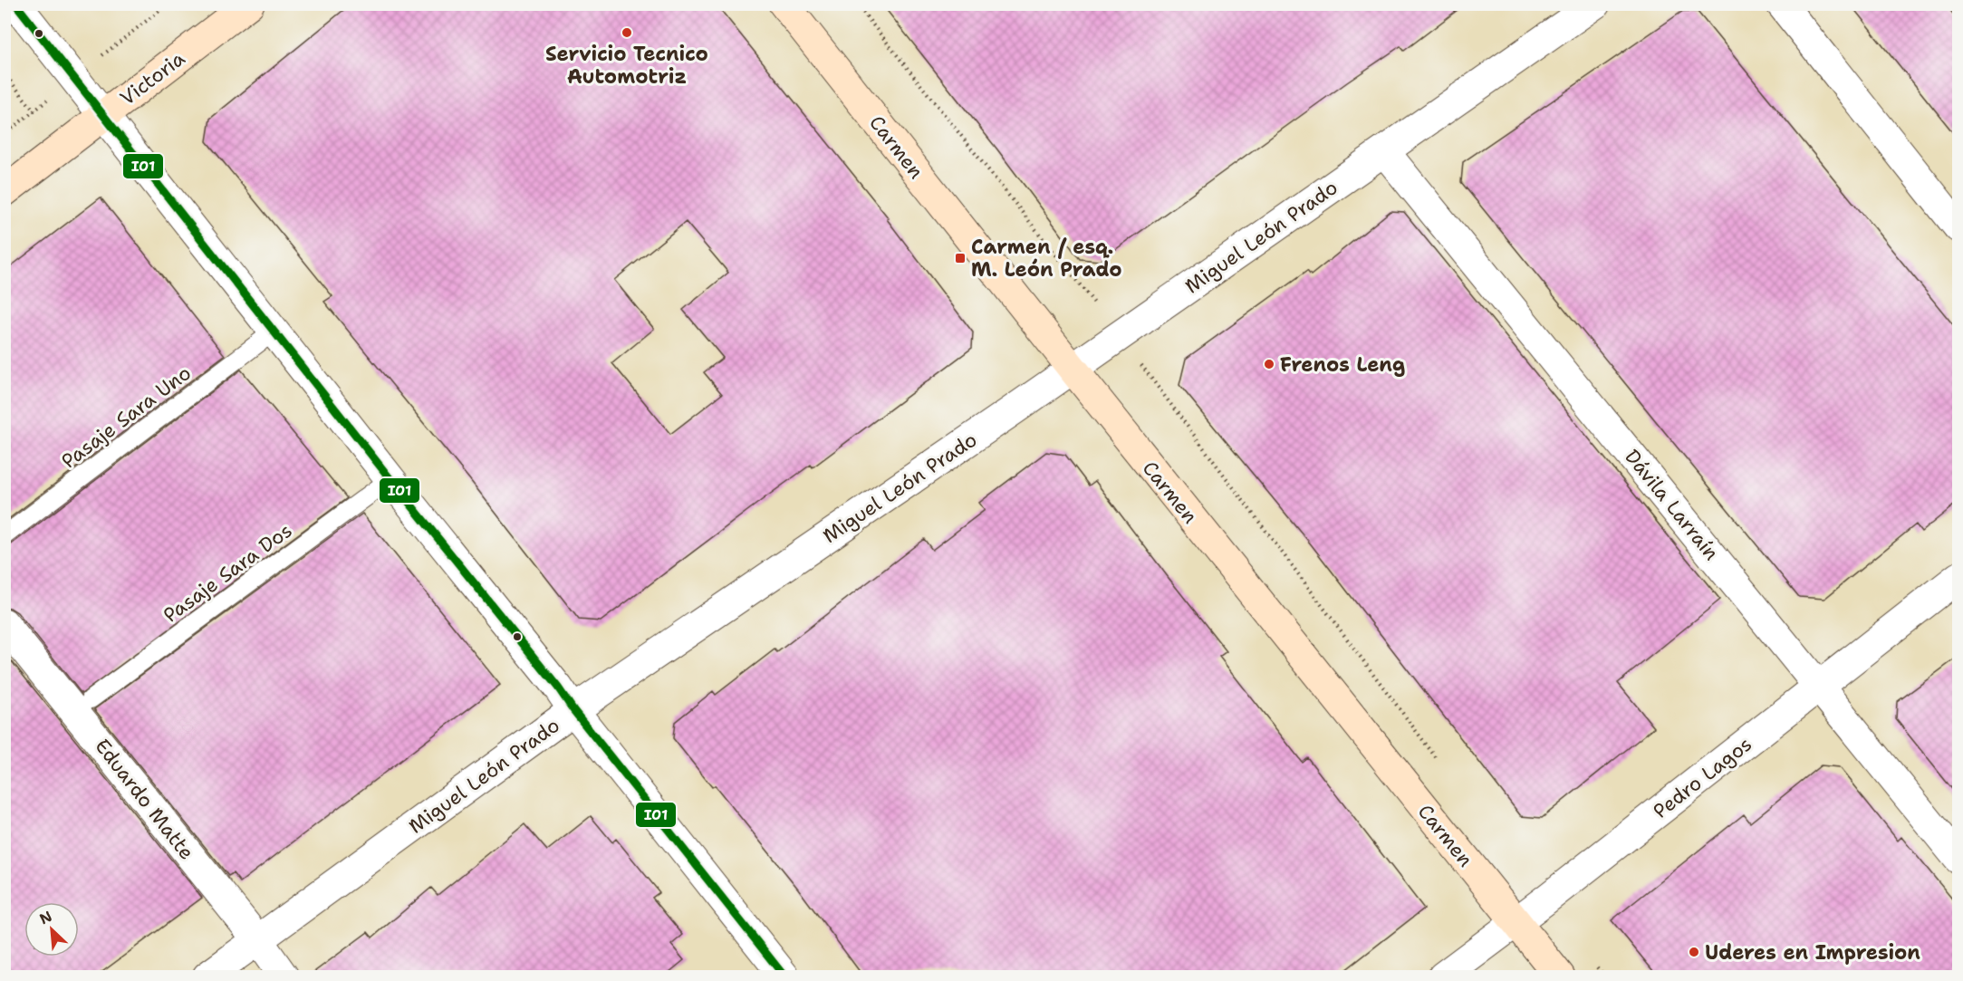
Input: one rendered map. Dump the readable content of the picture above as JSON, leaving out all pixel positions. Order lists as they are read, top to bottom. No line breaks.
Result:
{"streets":{"main road":["Victoria","Carmen"],"street":["Miguel León Prado","Dávila Larraín","Pedro Lagos","Eduardo Matte"],"lane":["Pasaje Sara Uno","Pasaje Sara Dos"]},"crossings":[["Carmen","Miguel León Prado"],["Carmen","Pedro Lagos"],["Miguel León Prado","Dávila Larraín"],["Miguel León Prado","Eduardo Matte"],["Dávila Larraín","Pedro Lagos"]],"places":{"other":["Servicio Tecnico Automotriz","Frenos Leng","Uderes en Impresion"],"transit":["Carmen / esq. M. León Prado"]},"lines":["transit line I01"],"north":"top left"}
